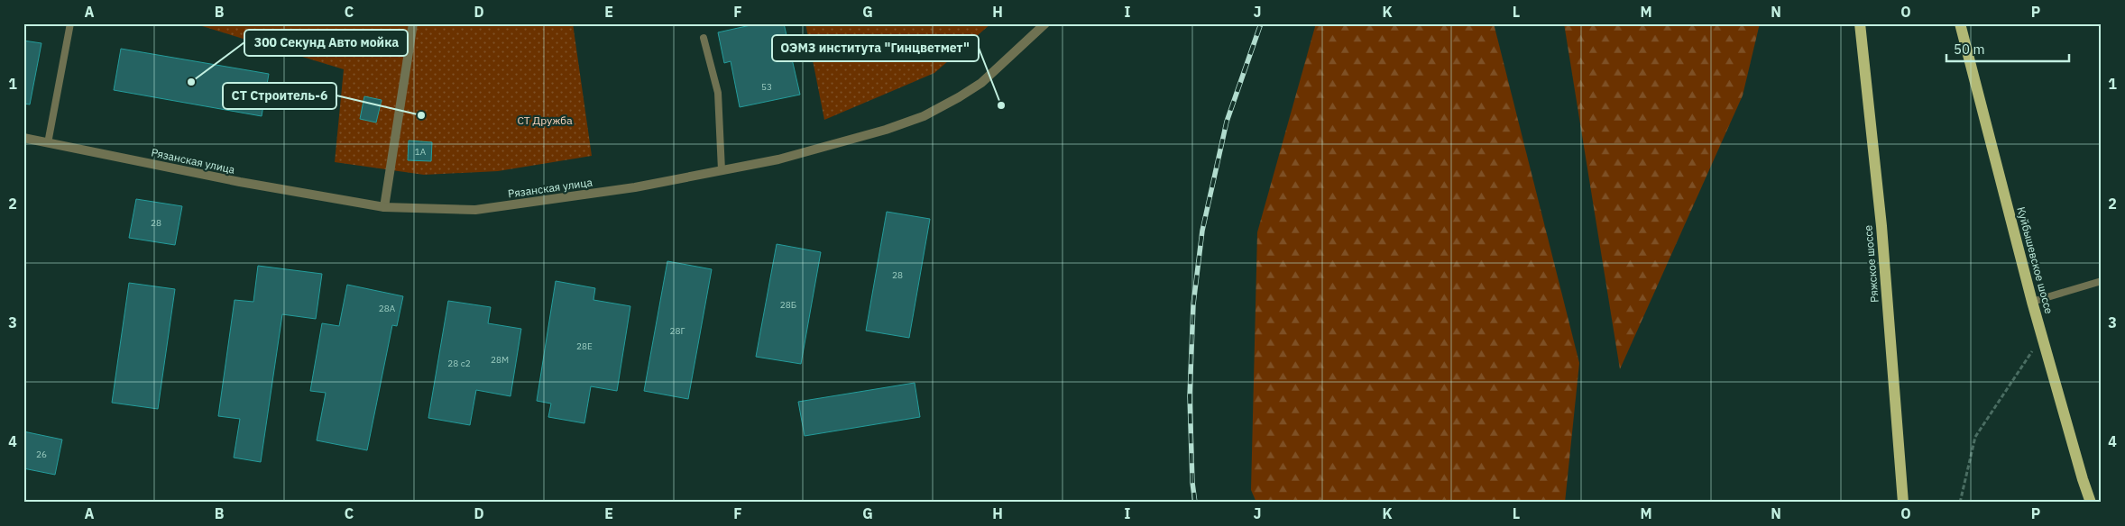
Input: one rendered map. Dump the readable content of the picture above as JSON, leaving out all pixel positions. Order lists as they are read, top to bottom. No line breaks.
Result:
{"streets":{"main road":["Куйбышевское шоссе","Ряжское шоссе"],"street":["Рязанская улица"]},"parks":["СТ Дружба"],"places":["300 Секунд Авто мойка","ОЭМЗ института \"Гинцветмет\"","СТ Строитель-6"],"house_numbers":["53","1А","28","28","28Б","28А","28Г","28Е","28М","28 с2","26"],"scale_bar":"50 m","grid":{"columns":["A","B","C","D","E","F","G","H","I","J","K","L","M","N","O","P"],"rows":["1","2","3","4"]}}
